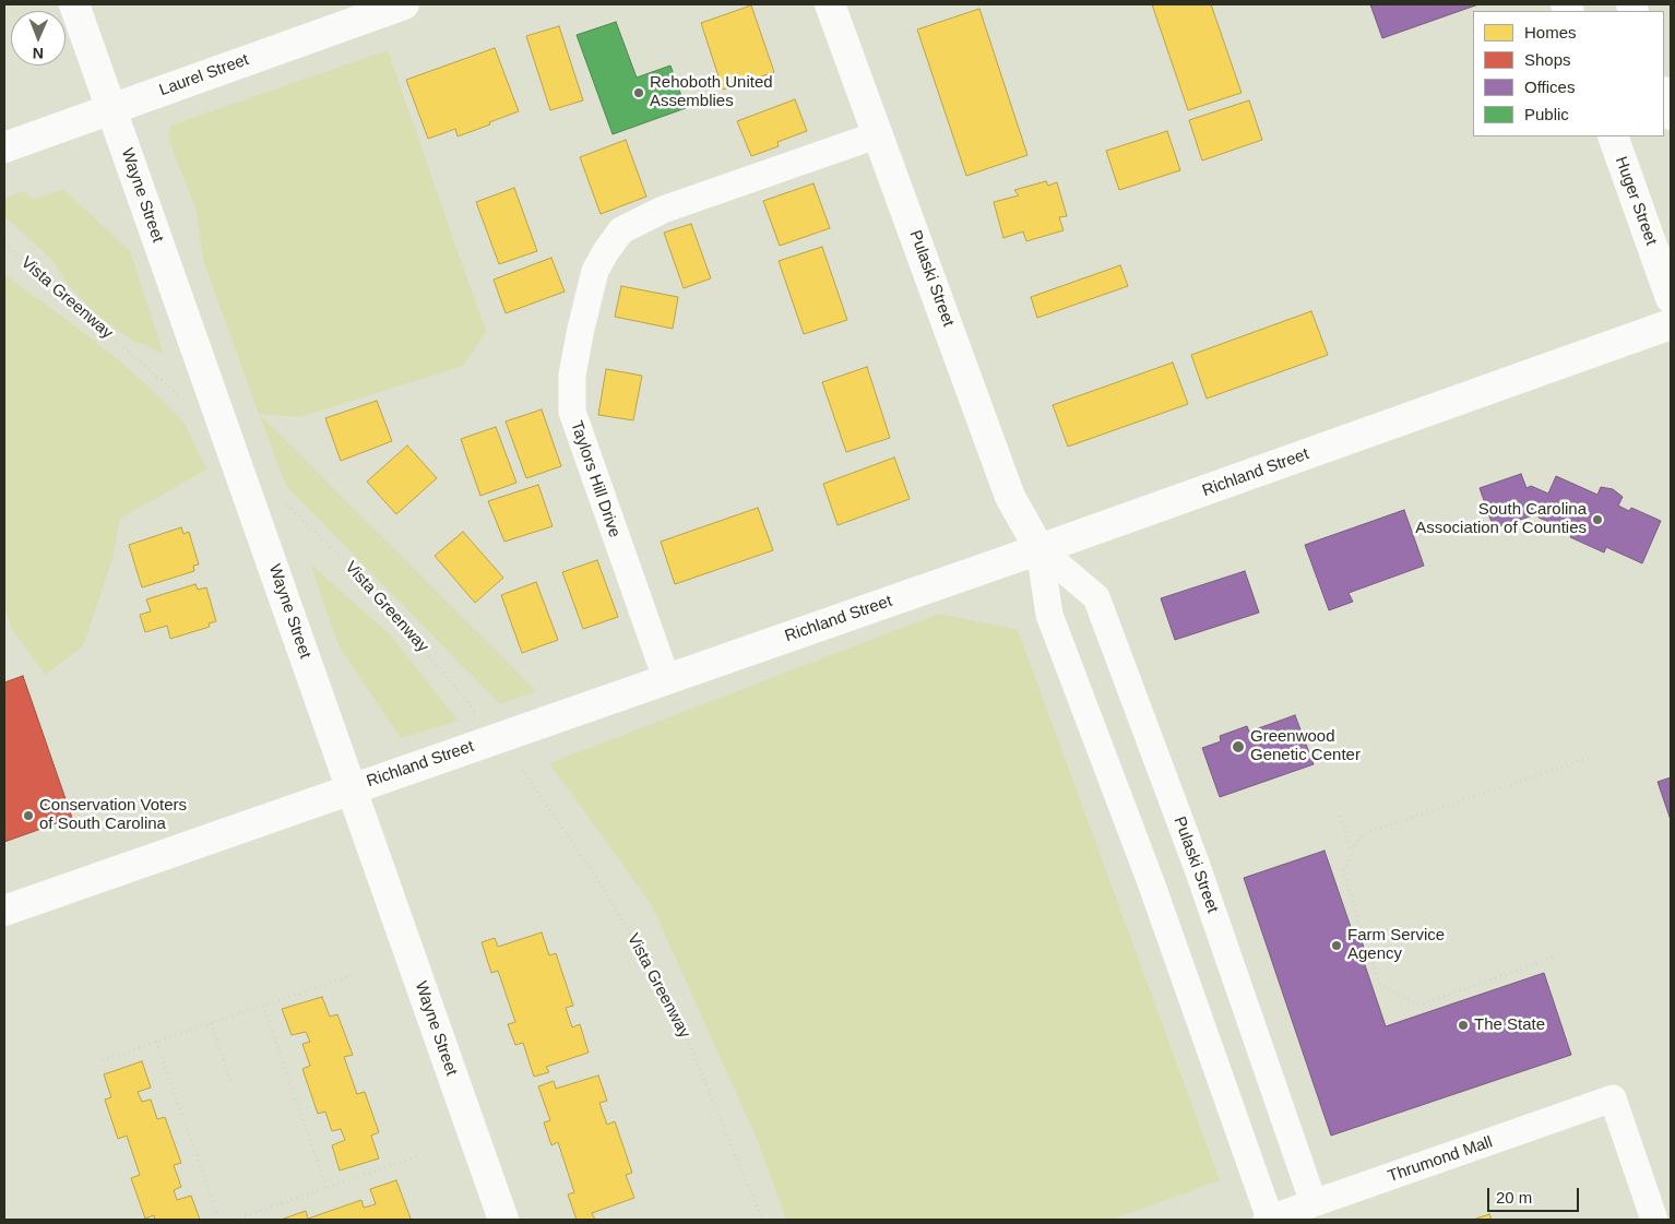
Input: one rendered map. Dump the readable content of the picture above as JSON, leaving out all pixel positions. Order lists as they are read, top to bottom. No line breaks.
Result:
{"streets":{"main road":["Laurel Street","Wayne Street","Huger Street","Pulaski Street","Richland Street"],"street":["Taylors Hill Drive","Thrumond Mall"],"path":["Vista Greenway"]},"crossings":[["Laurel Street","Wayne Street"],["Wayne Street","Richland Street"],["Pulaski Street","Richland Street"],["Pulaski Street","Taylors Hill Drive"],["Pulaski Street","Thrumond Mall"],["Richland Street","Taylors Hill Drive"]],"places":["Rehoboth United Assemblies","South Carolina Association of Counties","Greenwood Genetic Center","Conservation Voters of South Carolina","Farm Service Agency","The State"],"legend":["Homes","Shops","Offices","Public"],"scale_bar":"20 m","north":"bottom"}
